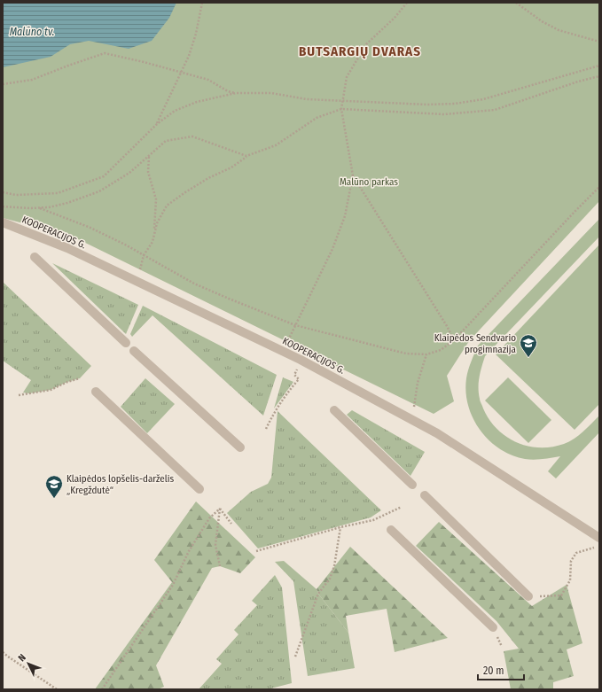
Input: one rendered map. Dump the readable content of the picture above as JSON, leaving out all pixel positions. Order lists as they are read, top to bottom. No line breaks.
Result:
{"streets":{"street":["KOOPERACIJOS G."]},"districts":["BUTSARGIŲ DVARAS"],"water":["Malūno tv."],"parks":["Malūno parkas"],"places":{"school or university":["Klaipėdos Sendvario progimnazija","Klaipėdos lopšelis-darželis „Kregždutė“"]},"scale_bar":"20 m","north":"top left"}
